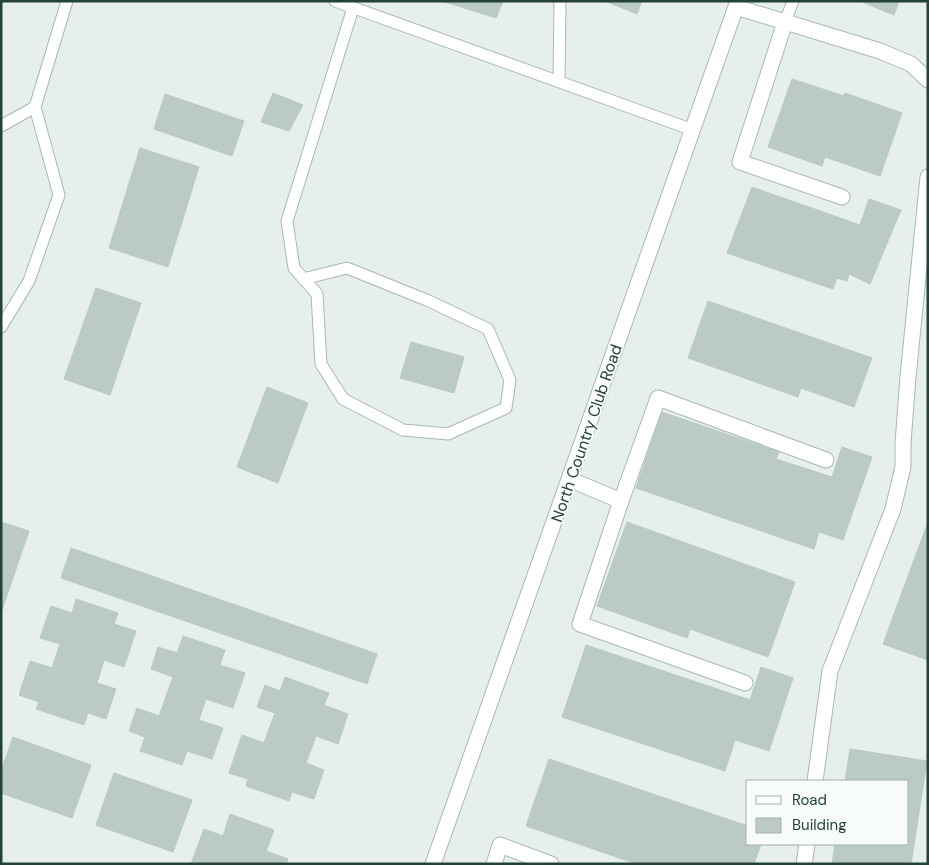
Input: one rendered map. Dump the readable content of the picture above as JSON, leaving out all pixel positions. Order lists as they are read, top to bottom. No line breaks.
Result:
{"streets":{"street":["North Country Club Road"]},"legend":["Road","Building"]}
